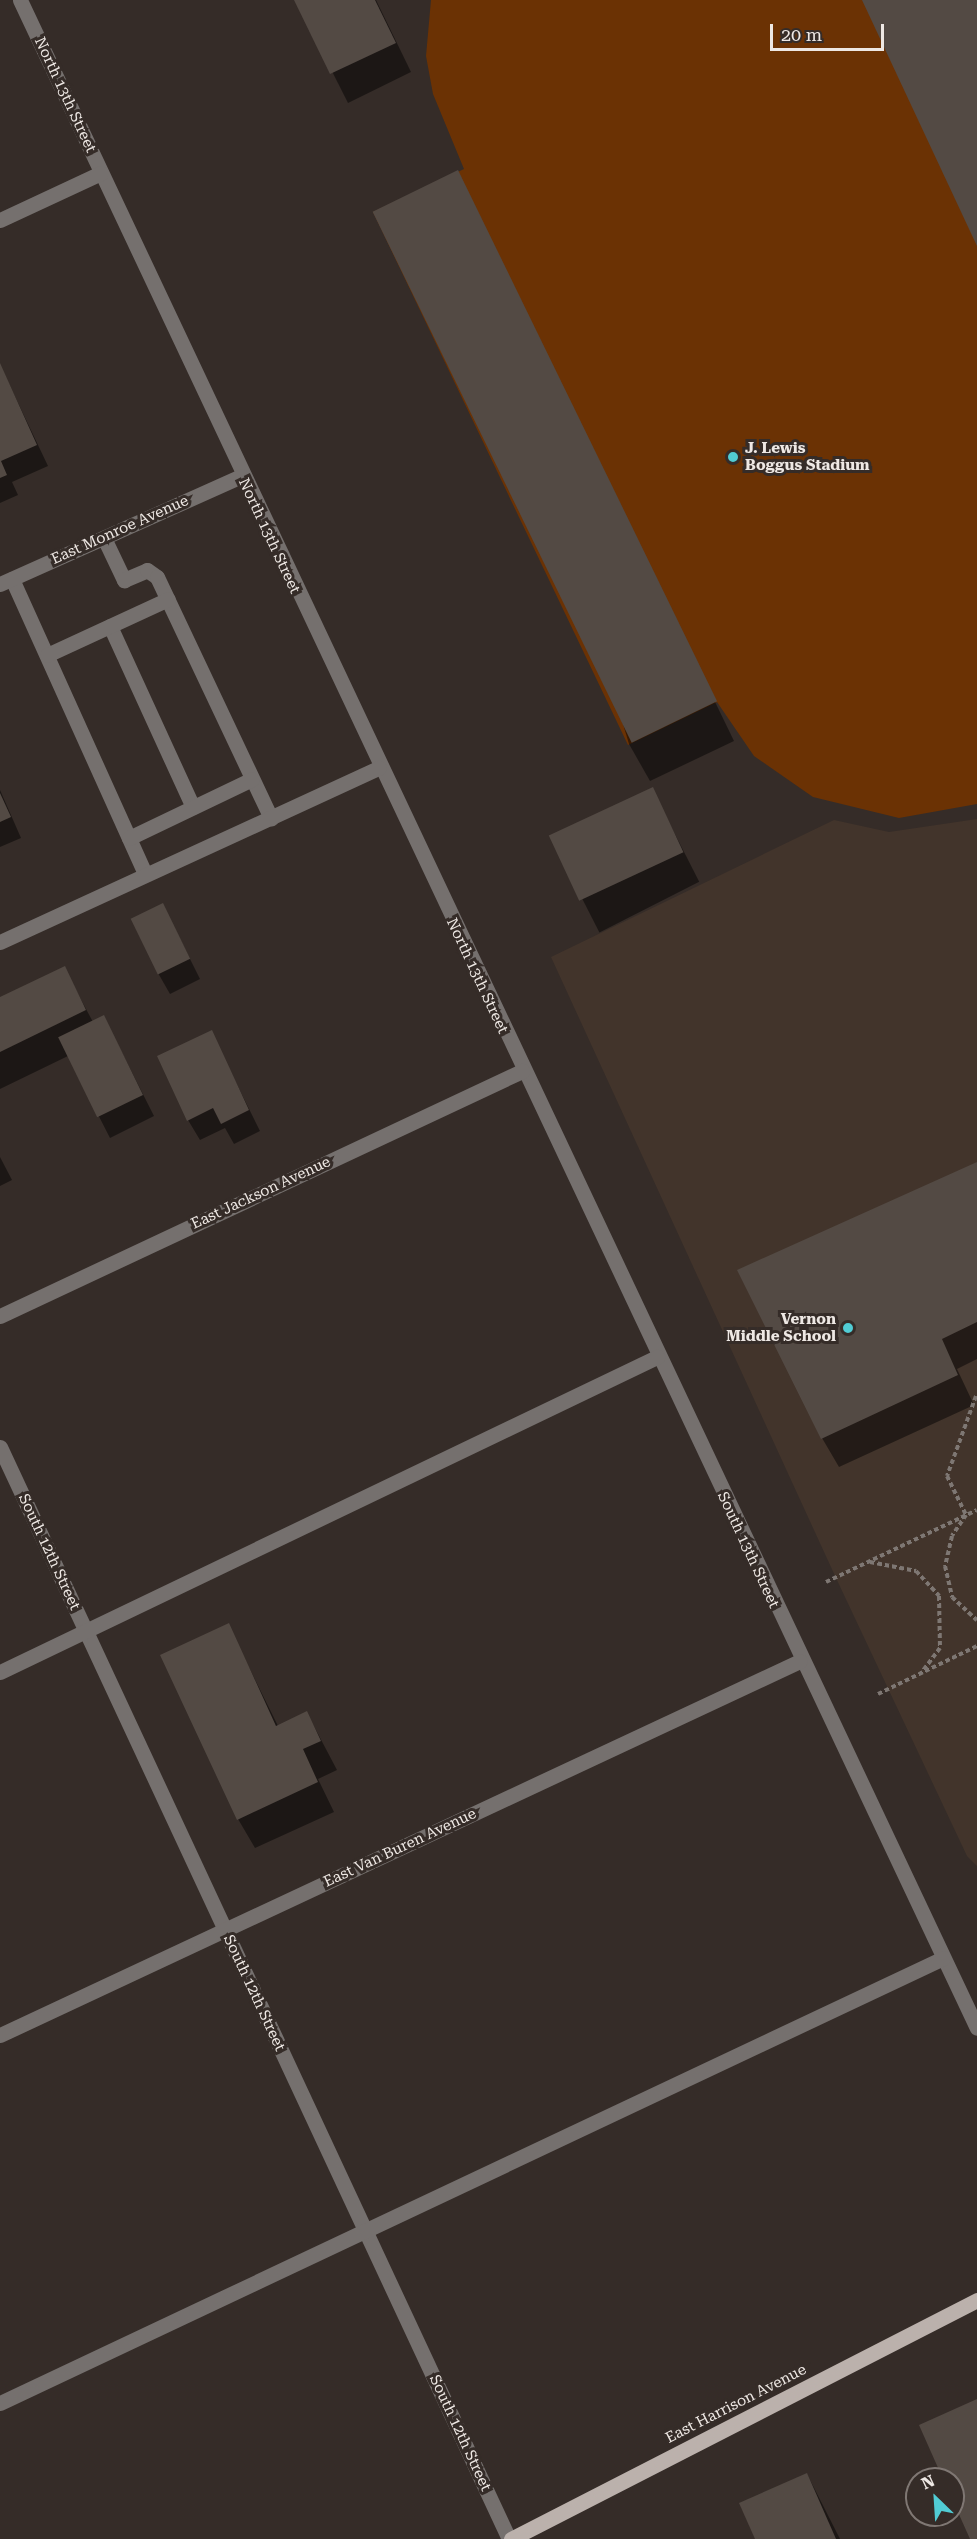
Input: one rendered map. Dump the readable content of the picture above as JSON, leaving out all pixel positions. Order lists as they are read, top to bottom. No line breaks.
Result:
{"streets":{"main road":["East Harrison Avenue"],"street":["North 13th Street","East Monroe Avenue","East Jackson Avenue","South 13th Street","South 12th Street","East Van Buren Avenue"]},"crossings":[["North 13th Street","East Monroe Avenue"],["North 13th Street","East Jackson Avenue"],["North 13th Street","South 13th Street"],["East Jackson Avenue","South 13th Street"],["South 13th Street","East Van Buren Avenue"],["South 12th Street","East Van Buren Avenue"],["South 12th Street","East Harrison Avenue"]],"places":["J. Lewis Boggus Stadium","Vernon Middle School"],"scale_bar":"20 m","north":"top left"}
